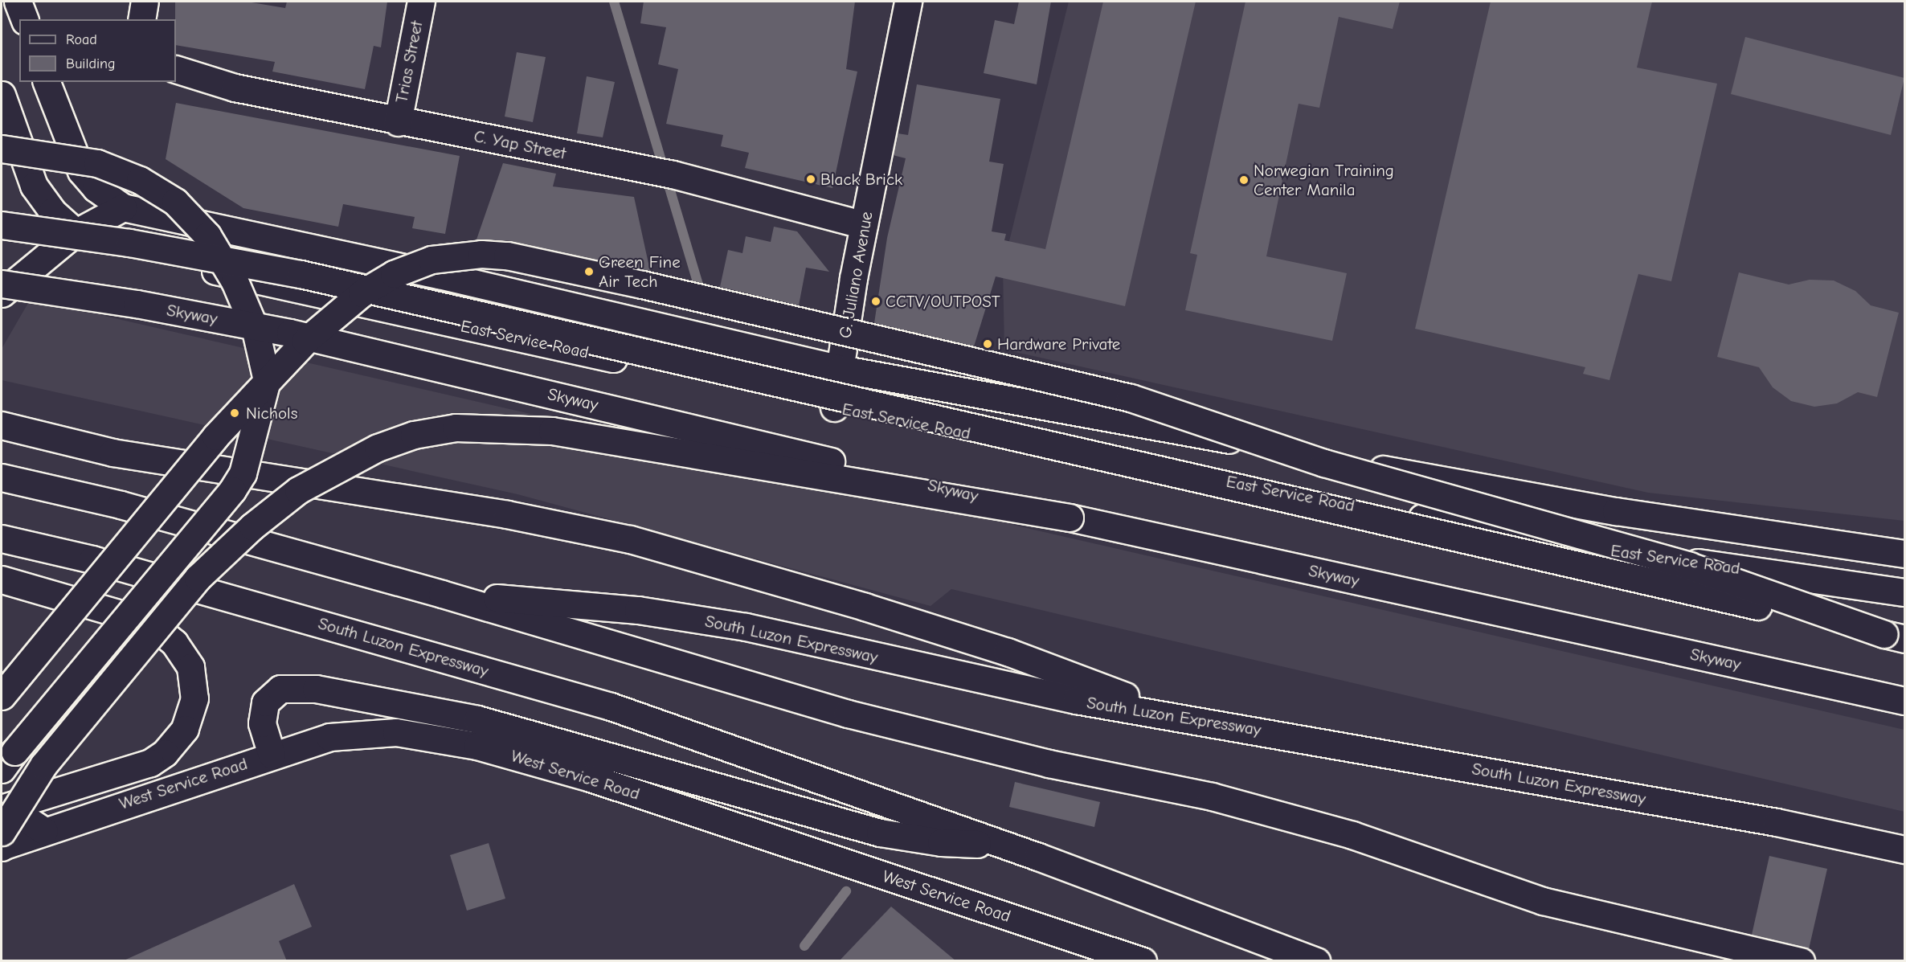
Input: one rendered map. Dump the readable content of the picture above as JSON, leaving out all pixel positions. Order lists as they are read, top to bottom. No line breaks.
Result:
{"streets":{"main road":["Trias Street","C. Yap Street","G. Juliano Avenue","Skyway","East Service Road","South Luzon Expressway","West Service Road"]},"crossings":[["Trias Street","C. Yap Street"],["C. Yap Street","G. Juliano Avenue"],["G. Juliano Avenue","East Service Road"]],"places":["Black Brick","Norwegian Training Center Manila","Green Fine Air Tech","CCTV/OUTPOST","Hardware Private","Nichols"],"legend":["Road","Building"]}
